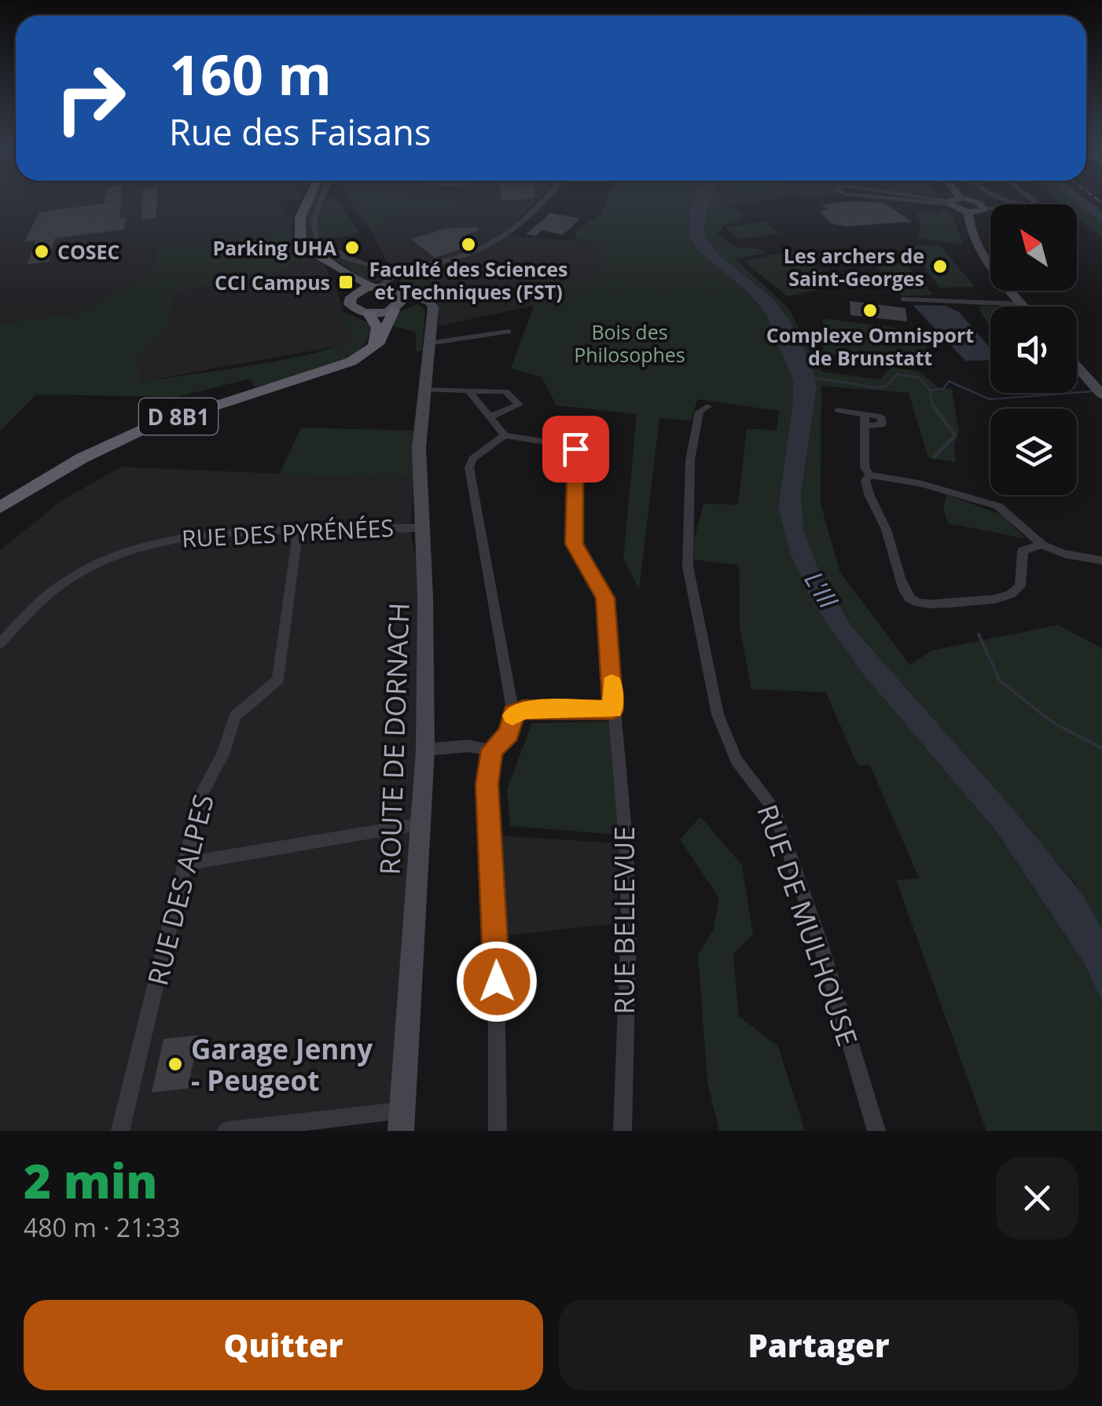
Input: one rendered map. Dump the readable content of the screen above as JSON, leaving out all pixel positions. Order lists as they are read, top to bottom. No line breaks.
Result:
{"streets":{"highway":["D 8B1"],"main road":["ROUTE DE DORNACH"],"street":["RUE DES PYRÉNÉES","RUE DES ALPES","RUE BELLEVUE","RUE DE MULHOUSE"]},"crossings":[["D 8B1","ROUTE DE DORNACH"],["RUE DES PYRÉNÉES","ROUTE DE DORNACH"],["RUE DES PYRÉNÉES","RUE DES ALPES"]],"water":["L'Ill"],"parks":["Bois des Philosophes"],"places":{"other":["Faculté des Sciences et Techniques (FST)","Parking UHA","COSEC","Les archers de Saint-Georges","Complexe Omnisport de Brunstatt","Garage Jenny - Peugeot"],"transit":["CCI Campus"]},"north":"top left","page":{"turn":["160 m","Rue des Faisans"],"heading":["2 min","480 m · 21:33"],"buttons":["Quitter","Partager"]}}
